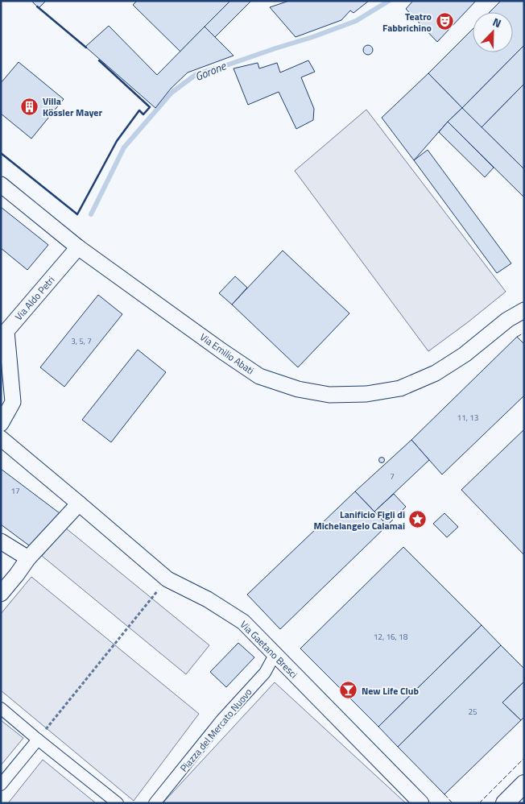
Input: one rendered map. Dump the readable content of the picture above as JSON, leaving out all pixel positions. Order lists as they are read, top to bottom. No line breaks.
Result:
{"streets":{"street":["Via Aldo Petri","Via Emilio Abati","Via Gaetano Bresci","Piazza del Mercato Nuovo"]},"crossings":[["Via Aldo Petri","Via Emilio Abati"],["Via Gaetano Bresci","Piazza del Mercato Nuovo"]],"water":["Gorone"],"places":{"theatre":["Teatro Fabbrichino"],"building":["Villa Kössler Mayer"],"place":["Lanificio Figli di Michelangelo Calamai"],"bar":["New Life Club"]},"house_numbers":["3, 5, 7","11, 13","7","17","12, 16, 18","25"],"north":"top right"}
